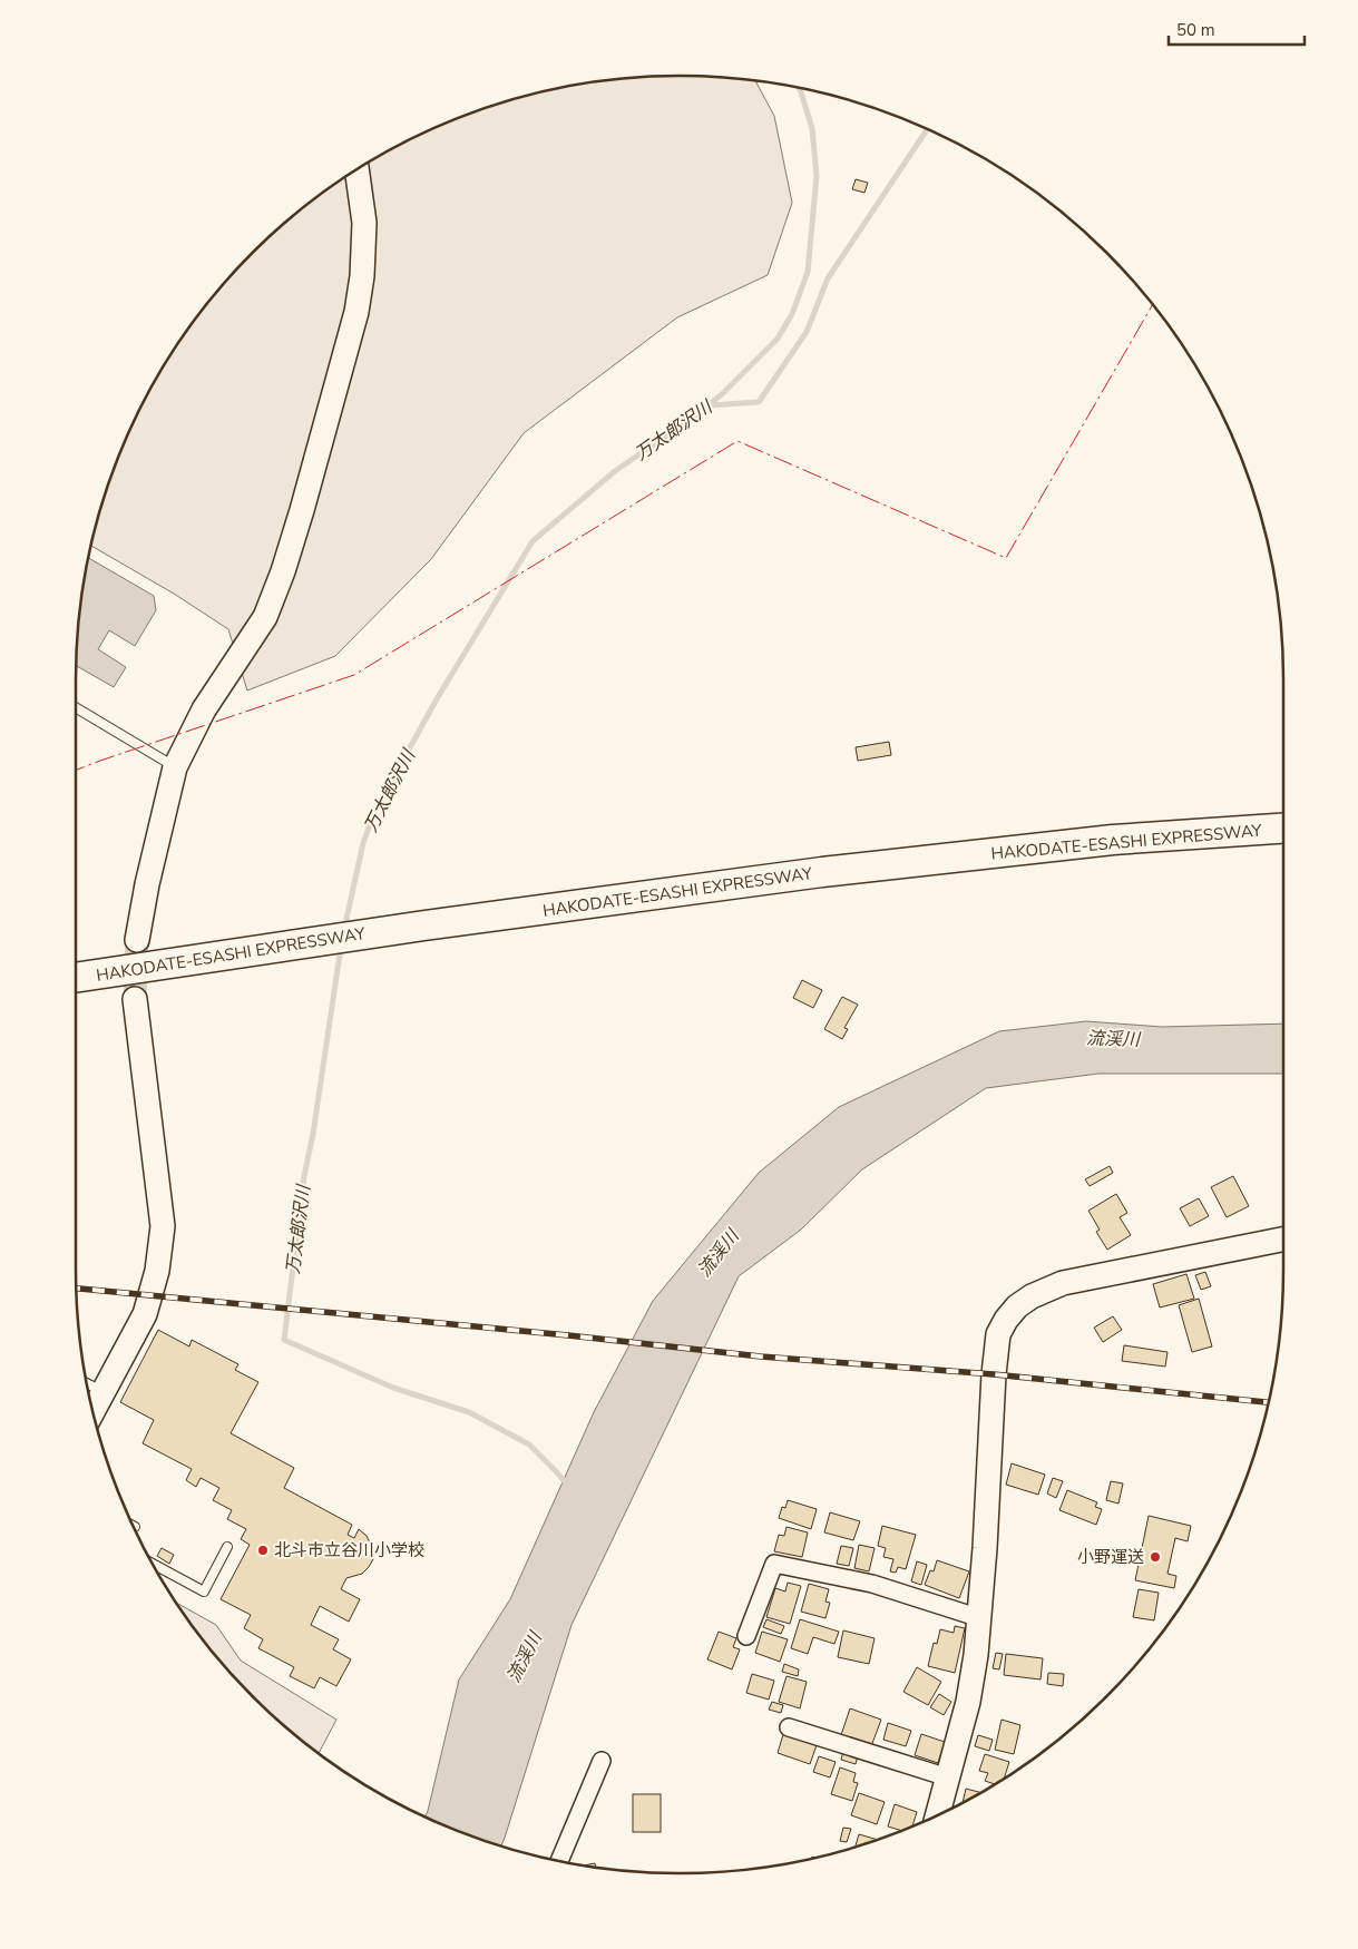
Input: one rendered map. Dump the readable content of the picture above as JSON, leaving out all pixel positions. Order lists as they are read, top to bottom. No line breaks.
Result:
{"streets":{"highway":["HAKODATE-ESASHI EXPRESSWAY"]},"water":["万太郎沢川","流渓川"],"places":["北斗市立谷川小学校","小野運送"],"scale_bar":"50 m"}
